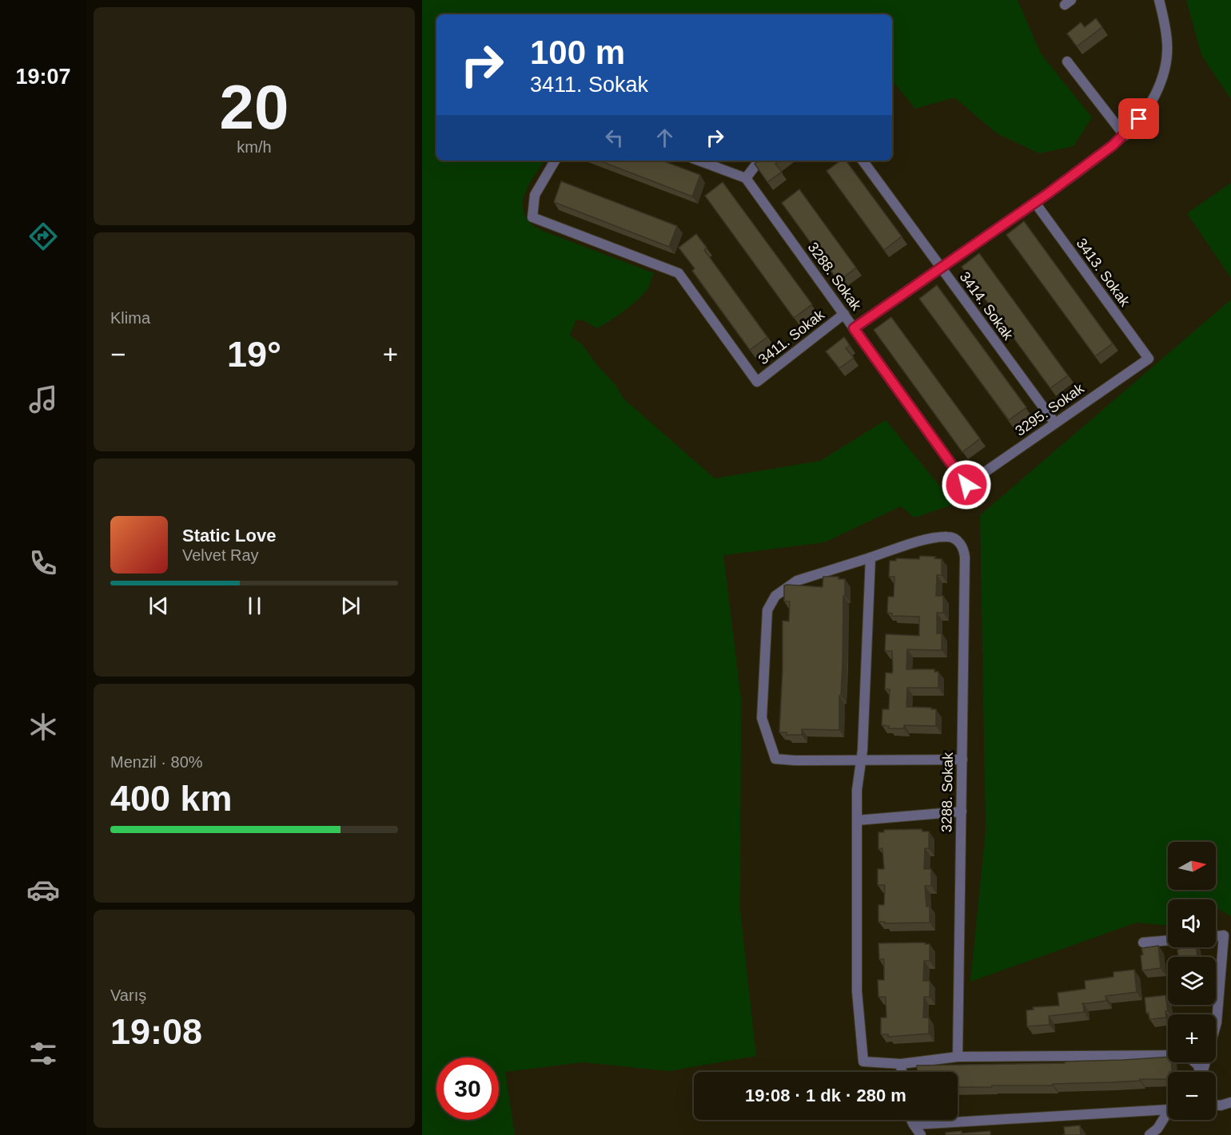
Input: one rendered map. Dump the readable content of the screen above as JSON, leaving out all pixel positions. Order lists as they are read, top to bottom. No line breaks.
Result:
{"streets":{"street":["3413. Sokak","3288. Sokak","3414. Sokak","3411. Sokak","3295. Sokak"]},"crossings":[["3413. Sokak","3295. Sokak"],["3288. Sokak","3411. Sokak"],["3288. Sokak","3295. Sokak"],["3414. Sokak","3295. Sokak"]],"north":"right","page":{"tabs":"19:07","tile":[["20","km/h"],"Klima",["Menzil · 80%","400 km"],["Varış","19:08"]],"turn":["100 m","3411. Sokak"],"heat":["−","19°","+"],"song":["Static Love","Velvet Ray"],"map_buttons":["+","−"],"limit":"30","trip":"19:08 · 1 dk · 280 m"}}
